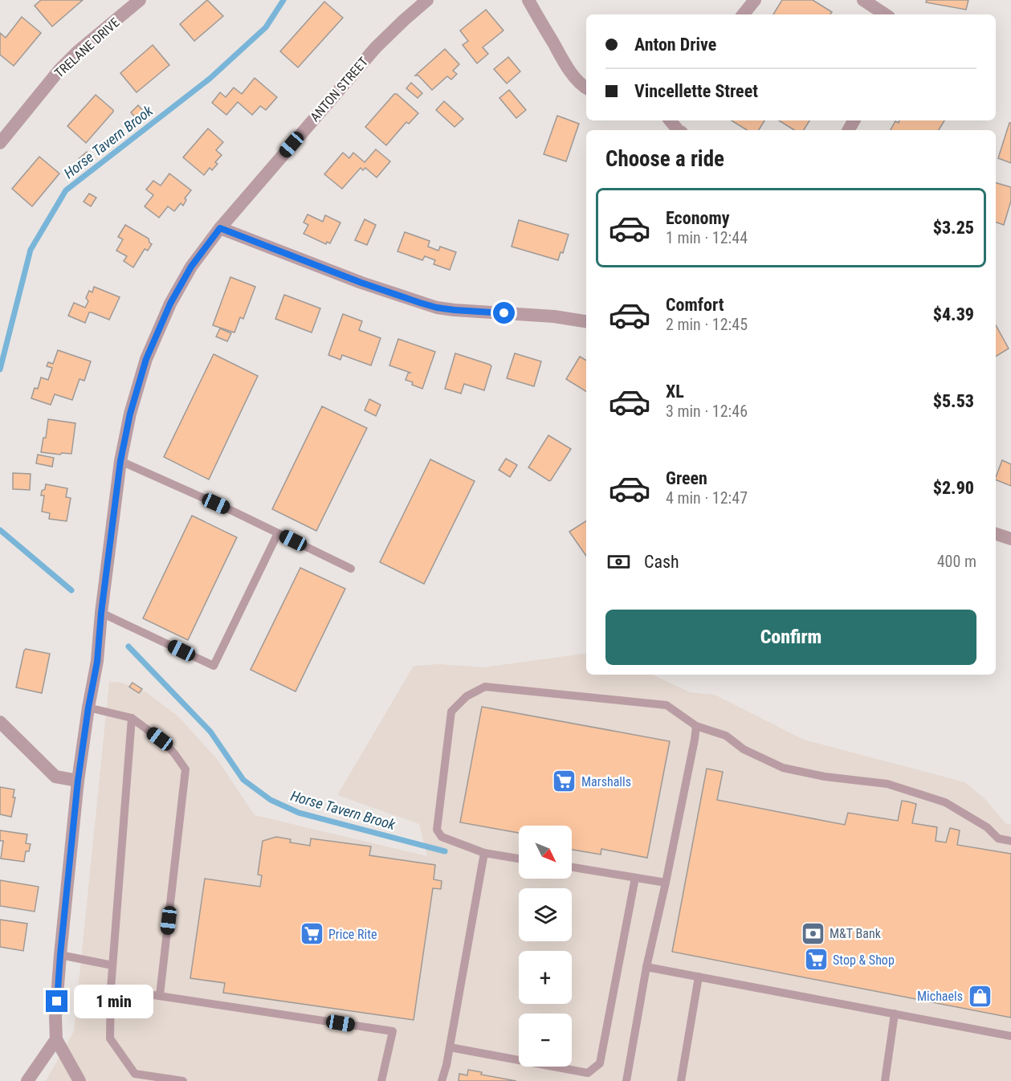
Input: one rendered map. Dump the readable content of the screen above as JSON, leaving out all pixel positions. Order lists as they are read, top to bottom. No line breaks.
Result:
{"streets":{"street":["TRELANE DRIVE","ANTON STREET"]},"water":["Horse Tavern Brook"],"places":{"supermarket":["Marshalls","Price Rite","Stop & Shop"],"bank":["M&T Bank"],"shop":["Michaels"]},"north":"bottom right","page":{"banner":["Anton Drive","Vincellette Street"],"heading":"Choose a ride","list":[{"name":"Economy","note":"1 min · 12:44","value":"$3.25"},{"name":"Comfort","note":"2 min · 12:45","value":"$4.39"},{"name":"XL","note":"3 min · 12:46","value":"$5.53"},{"name":"Green","note":"4 min · 12:47","value":"$2.90"}],"pay":["Cash","400 m"],"buttons":"Confirm","map_buttons":["+","−"],"bubble":"1 min"}}
